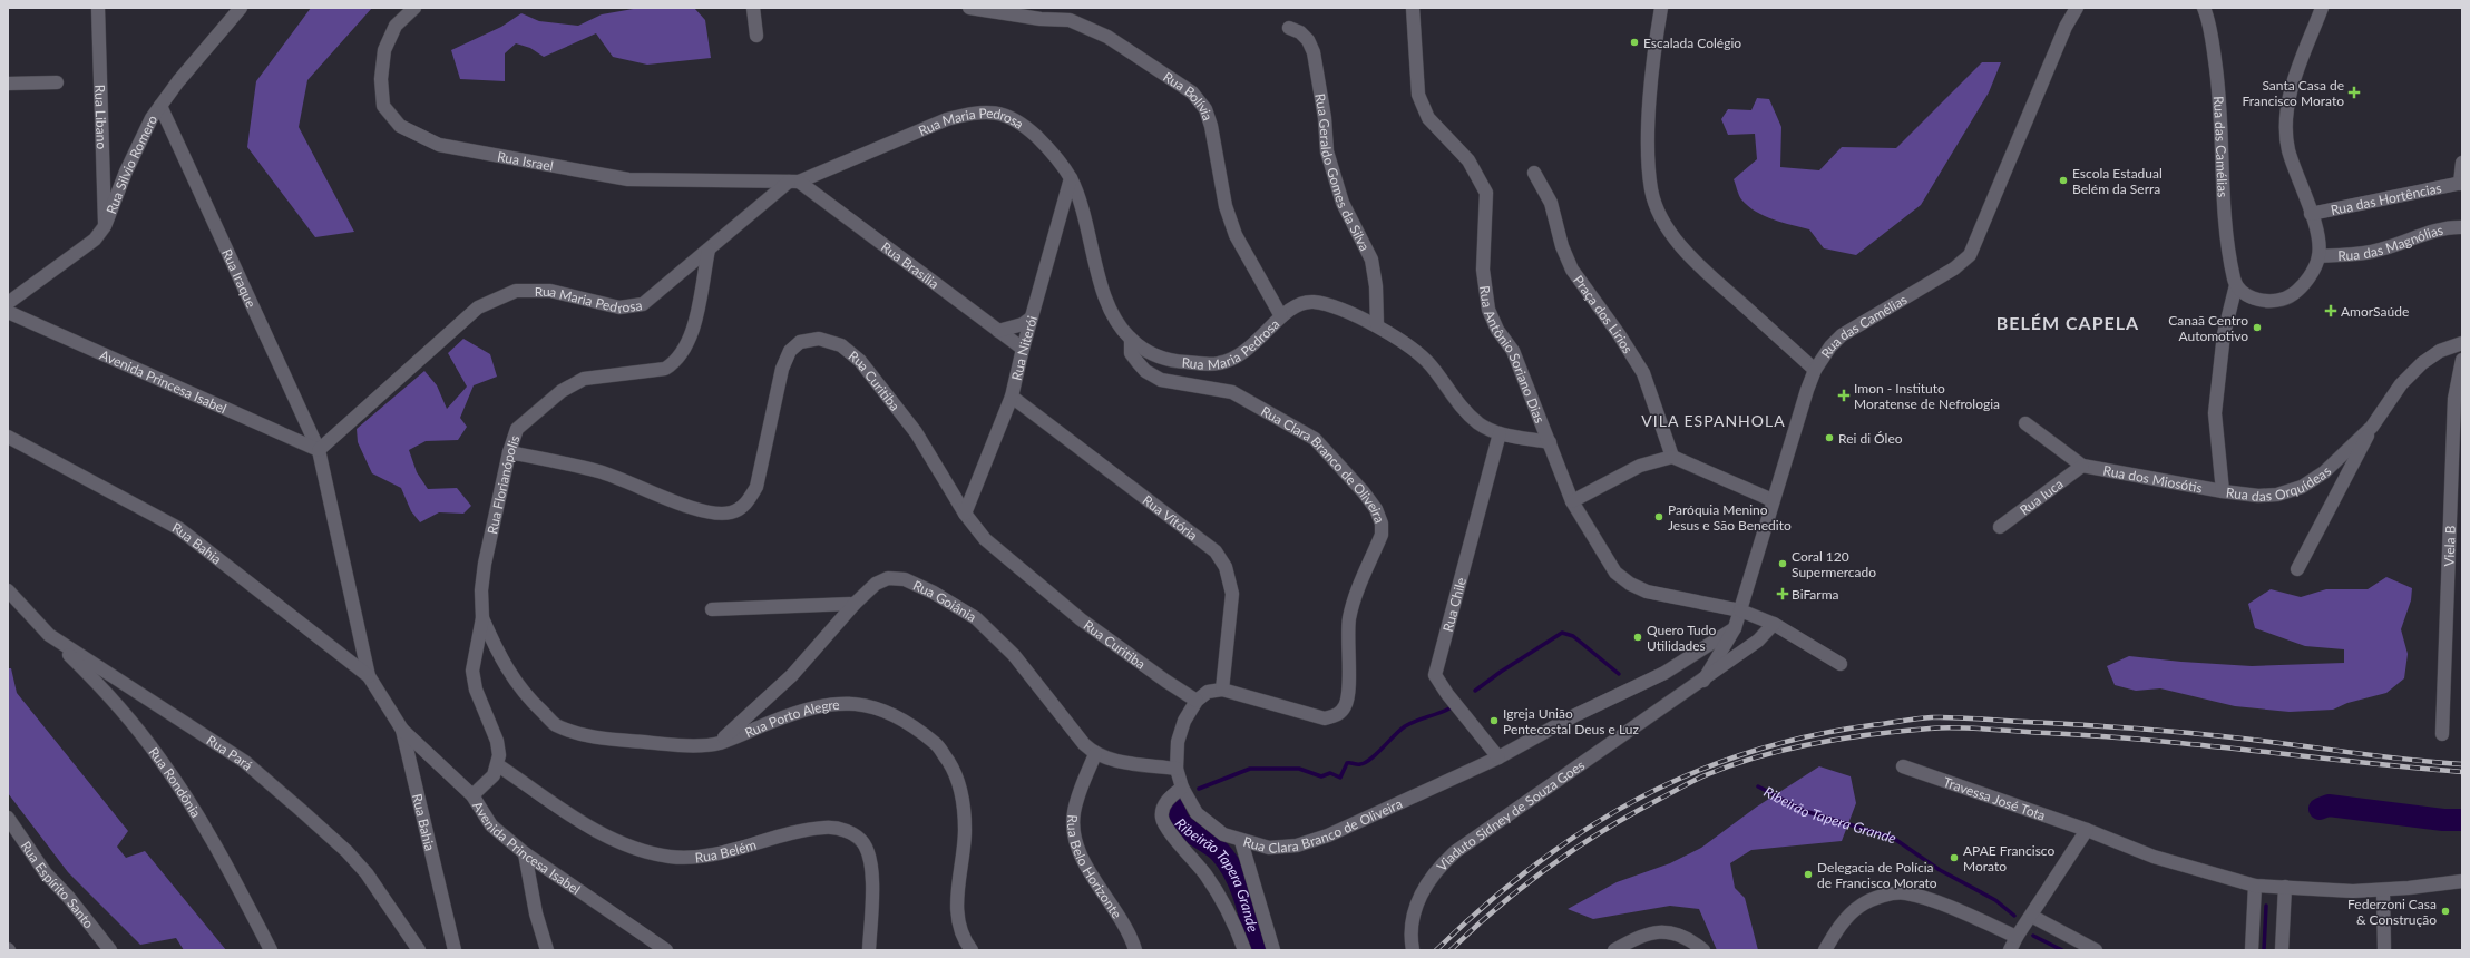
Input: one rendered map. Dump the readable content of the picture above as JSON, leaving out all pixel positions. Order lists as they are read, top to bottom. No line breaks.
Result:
{"streets":{"street":["Rua Bolívia","Rua Libano","Rua Maria Pedrosa","Rua das Camélias","Rua Israel","Rua Silvio Romero","Rua Geraldo Gomes da Silva","Rua das Hortências","Rua das Magnólias","Rua Brasília","Rua Iraque","Praça dos Lirios","Rua Niterói","Rua Antônio Soriano Dias","Avenida Princesa Isabel","Rua Curitiba","Rua Clara Branco de Oliveira","Rua das Orquídeas","Rua dos Miosótis","Rua Florianópolis","Rua Iuca","Rua Vitória","Rua Bahia","Viela B","Rua Goiânia","Rua Chile","Rua Porto Alegre","Rua Pará","Rua Rondônia","Travessa José Tota","Viaduto Sidney de Souza Goes","Rua Belém","Rua Belo Horizonte","Rua Espírito Santo"]},"crossings":[["Rua Bolívia","Rua Maria Pedrosa"],["Rua Libano","Rua Silvio Romero"],["Rua Maria Pedrosa","Rua Israel"],["Rua Maria Pedrosa","Rua Geraldo Gomes da Silva"],["Rua Maria Pedrosa","Rua Brasília"],["Rua Maria Pedrosa","Rua Iraque"],["Rua Maria Pedrosa","Rua Niterói"],["Rua Maria Pedrosa","Rua Antônio Soriano Dias"],["Rua Maria Pedrosa","Avenida Princesa Isabel"],["Rua Maria Pedrosa","Rua Clara Branco de Oliveira"],["Rua Maria Pedrosa","Rua Florianópolis"],["Rua Maria Pedrosa","Rua Bahia"],["Rua Maria Pedrosa","Rua Chile"],["Rua das Camélias","Rua Antônio Soriano Dias"],["Rua das Camélias","Rua Clara Branco de Oliveira"],["Rua das Camélias","Rua das Orquídeas"],["Rua das Camélias","Viaduto Sidney de Souza Goes"],["Rua Israel","Rua Brasília"],["Rua Silvio Romero","Rua Iraque"],["Rua Brasília","Rua Niterói"],["Rua Iraque","Avenida Princesa Isabel"],["Rua Iraque","Rua Bahia"],["Rua Niterói","Rua Curitiba"],["Rua Niterói","Rua Vitória"],["Rua Antônio Soriano Dias","Viaduto Sidney de Souza Goes"],["Avenida Princesa Isabel","Rua Bahia"],["Rua Curitiba","Rua Clara Branco de Oliveira"],["Rua Curitiba","Rua Florianópolis"],["Rua Clara Branco de Oliveira","Rua Vitória"],["Rua Clara Branco de Oliveira","Rua Chile"],["Rua das Orquídeas","Rua dos Miosótis"],["Rua dos Miosótis","Rua Iuca"],["Rua Florianópolis","Rua Porto Alegre"],["Rua Florianópolis","Rua Belém"],["Rua Goiânia","Rua Porto Alegre"],["Rua Goiânia","Rua Belo Horizonte"],["Rua Pará","Rua Rondônia"]],"districts":["BELÉM CAPELA","VILA ESPANHOLA"],"water":["Ribeirão Tapera Grande"],"places":{"other":["Escalada Colégio","Escola Estadual Belém da Serra","Canaã Centro Automotivo","Rei di Óleo","Paróquia Menino Jesus e São Benedito","Coral 120 Supermercado","Quero Tudo Utilidades","Igreja União Pentecostal Deus e Luz","APAE Francisco Morato","Delegacia de Polícia de Francisco Morato","Federzoni Casa & Construção"],"health":["Santa Casa de Francisco Morato","AmorSaúde","Imon - Instituto Moratense de Nefrologia","BiFarma"]}}
